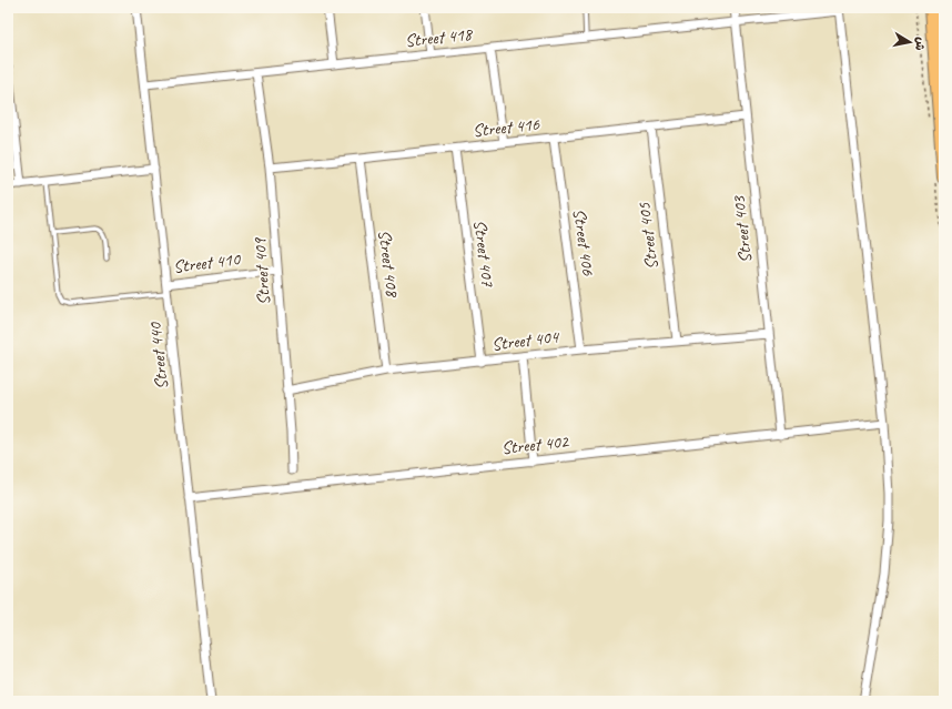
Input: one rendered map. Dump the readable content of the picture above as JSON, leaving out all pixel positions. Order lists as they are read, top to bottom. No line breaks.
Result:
{"streets":{"street":["Street 418","Street 416","Street 403","Street 405","Street 406","Street 407","Street 410","Street 408","Street 409","Street 404","Street 440","Street 402"]},"crossings":[["Street 418","Street 403"],["Street 418","Street 409"],["Street 418","Street 440"],["Street 416","Street 403"],["Street 416","Street 405"],["Street 416","Street 406"],["Street 416","Street 407"],["Street 416","Street 408"],["Street 416","Street 409"],["Street 403","Street 404"],["Street 403","Street 402"],["Street 405","Street 404"],["Street 406","Street 404"],["Street 407","Street 404"],["Street 410","Street 409"],["Street 410","Street 440"],["Street 408","Street 404"],["Street 409","Street 404"],["Street 440","Street 402"]],"north":"right"}
